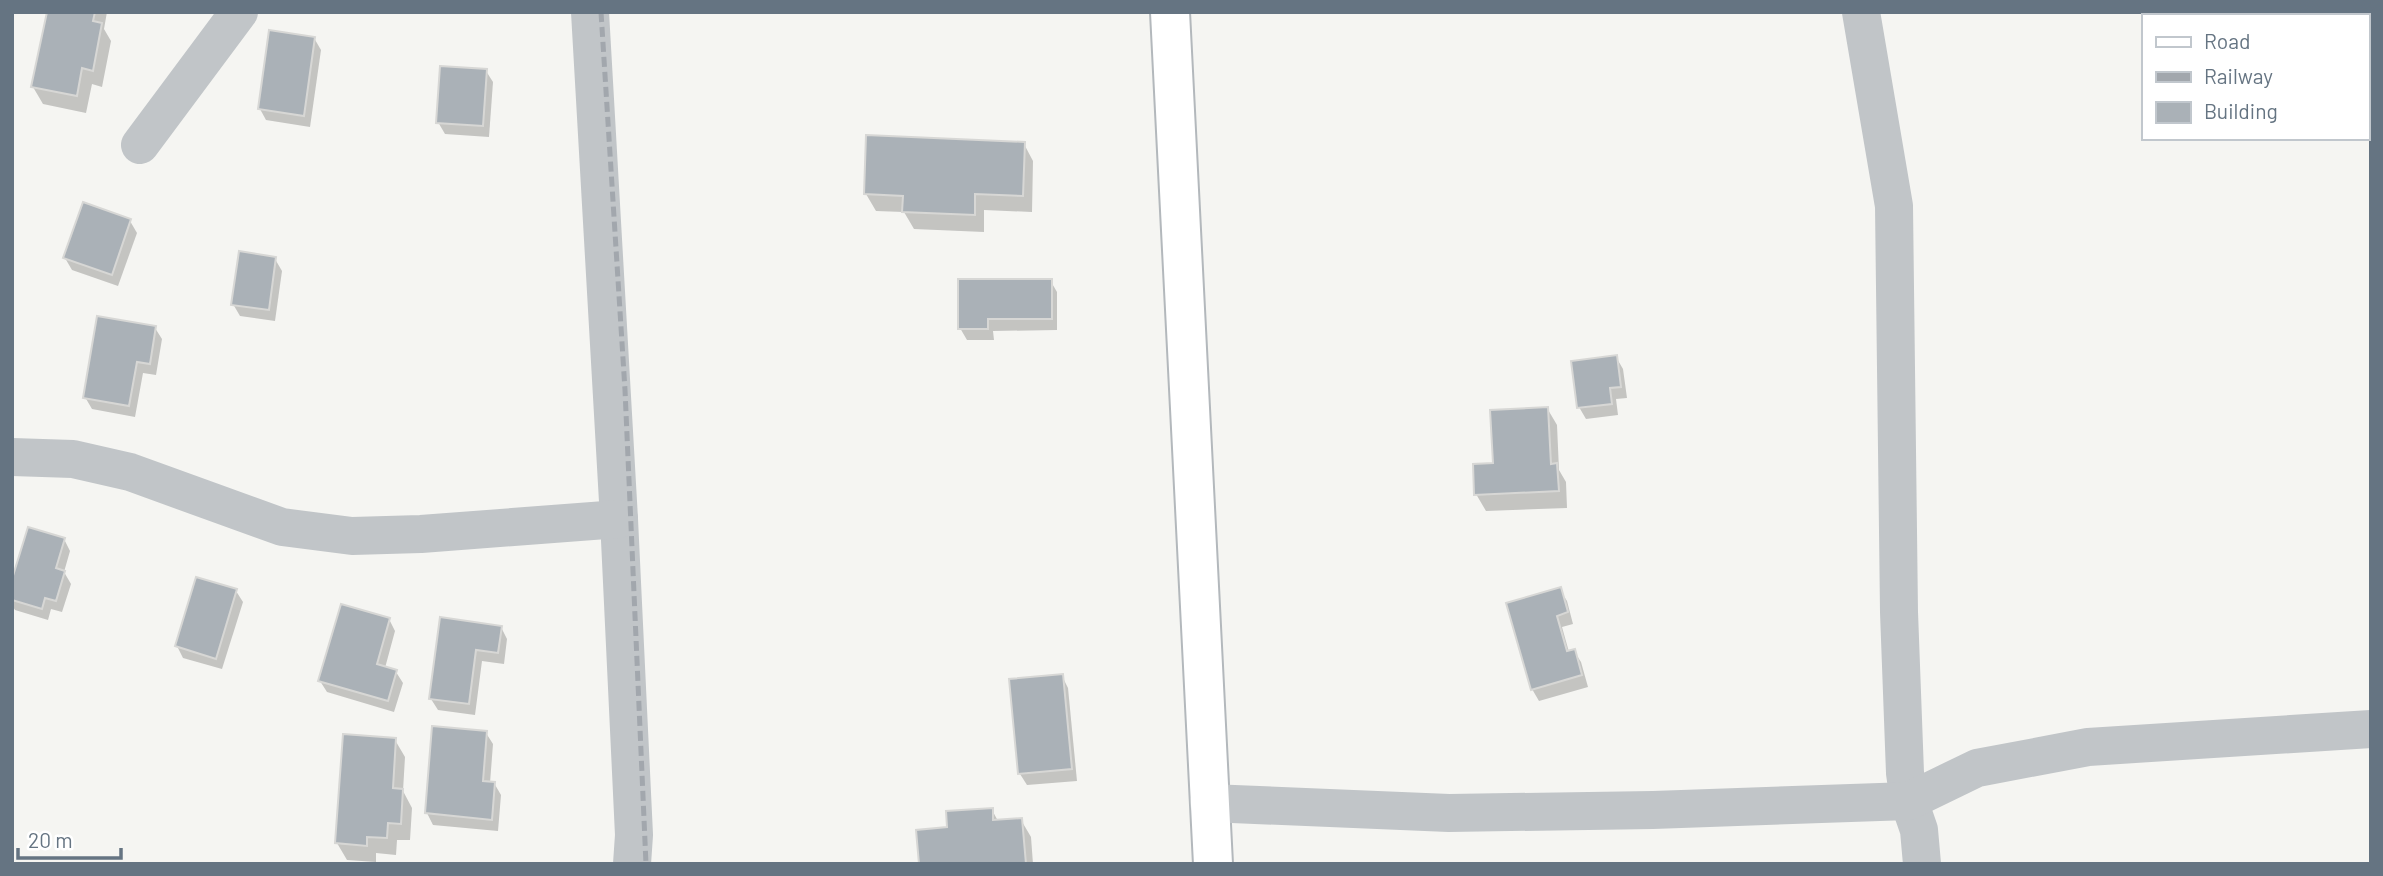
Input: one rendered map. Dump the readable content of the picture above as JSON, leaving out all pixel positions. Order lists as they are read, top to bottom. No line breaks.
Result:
{"legend":["Road","Railway","Building"],"scale_bar":"20 m"}
